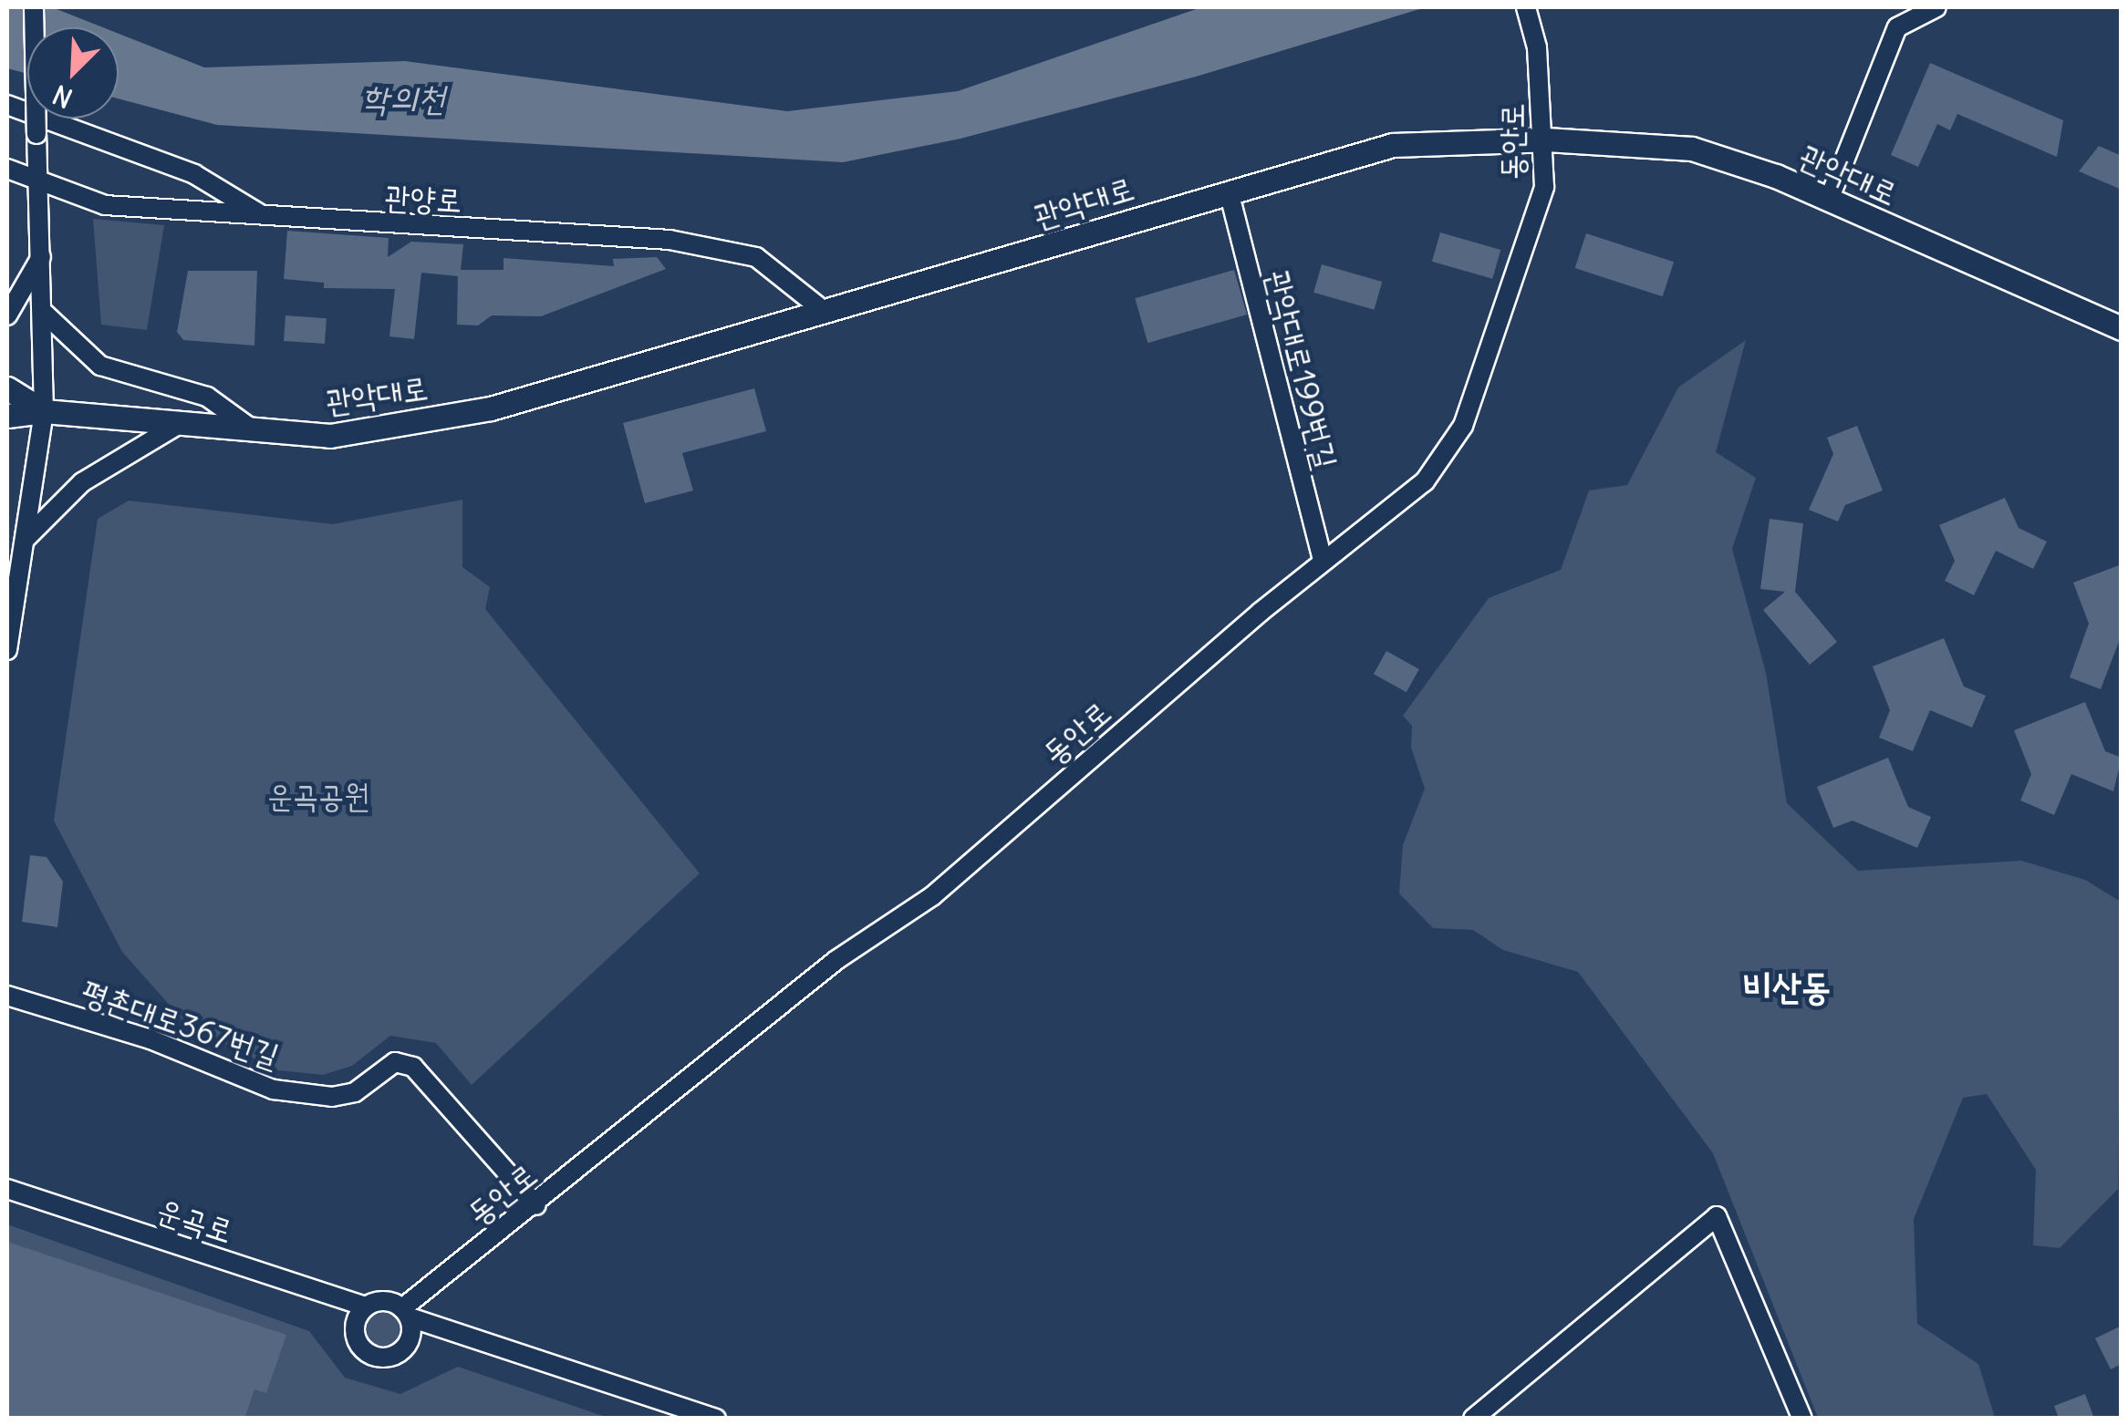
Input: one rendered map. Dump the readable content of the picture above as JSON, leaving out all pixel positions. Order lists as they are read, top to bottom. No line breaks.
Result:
{"streets":{"main road":["관악대로"],"street":["동안로","관양로","관악대로199번길","평촌대로367번길","운곡로"]},"crossings":[["동안로","관악대로"],["동안로","관악대로199번길"],["동안로","평촌대로367번길"],["동안로","운곡로"],["관악대로","관양로"],["관악대로","관악대로199번길"]],"districts":["비산동"],"water":["학의천"],"parks":["운곡공원"],"north":"bottom left"}
